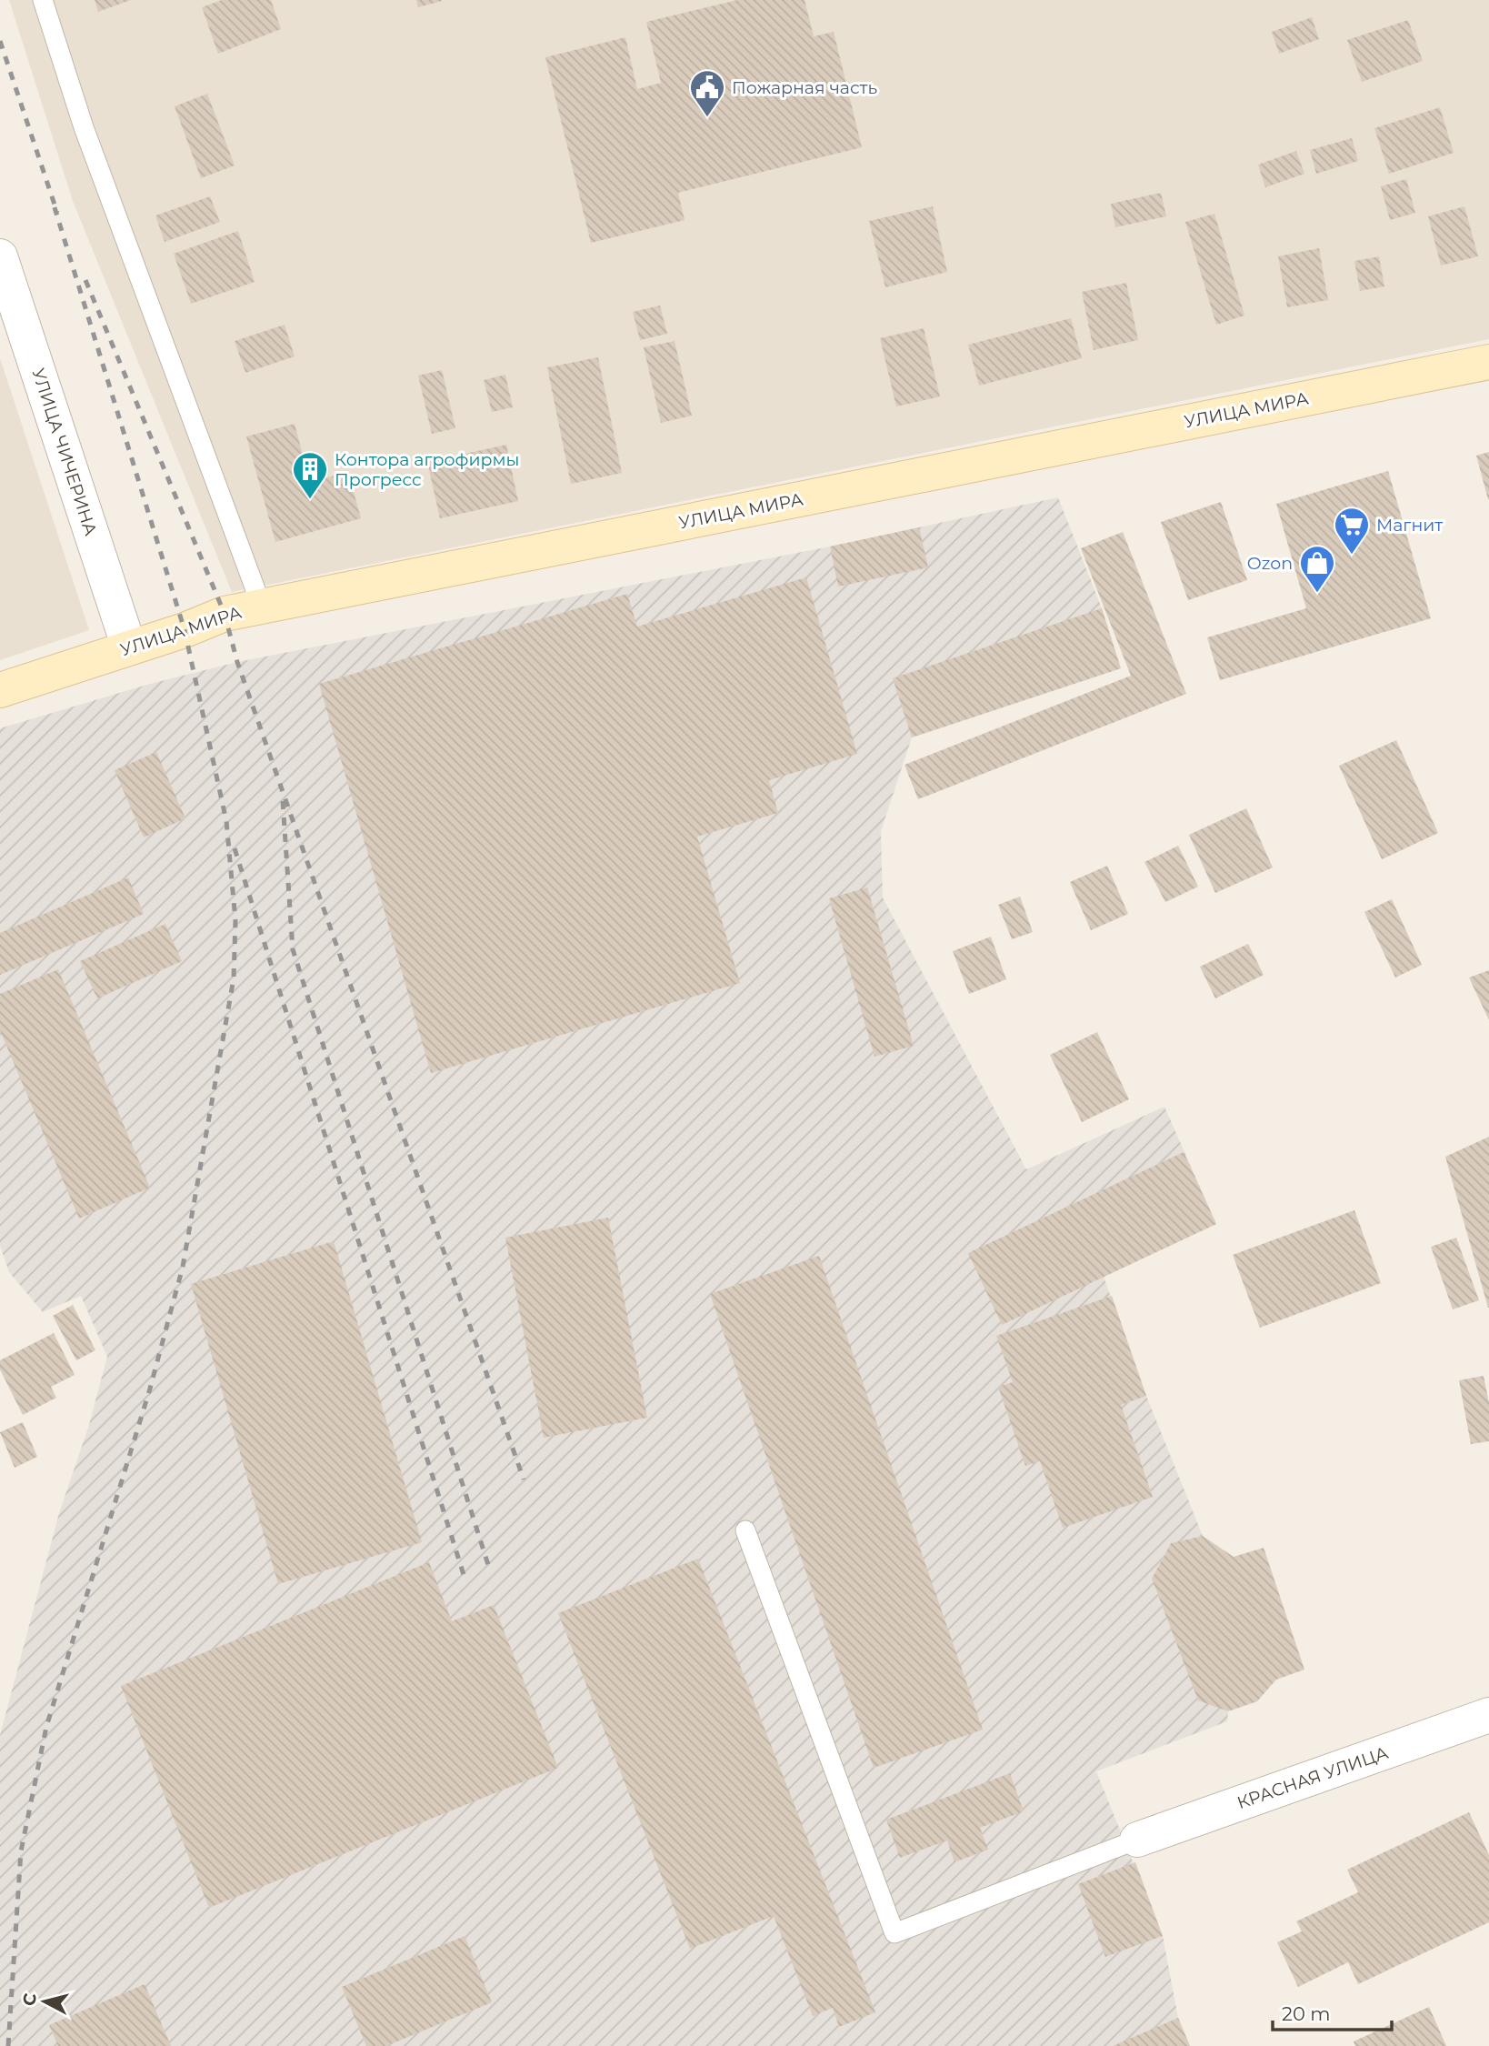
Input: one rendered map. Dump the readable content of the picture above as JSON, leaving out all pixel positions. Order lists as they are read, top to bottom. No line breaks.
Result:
{"streets":{"street":["УЛИЦА МИРА","УЛИЦА ЧИЧЕРИНА","КРАСНАЯ УЛИЦА"]},"crossings":[["УЛИЦА МИРА","УЛИЦА ЧИЧЕРИНА"]],"places":{"public building":["Пожарная часть"],"building":["Контора агрофирмы Прогресс"],"supermarket":["Магнит"],"shop":["Ozon"]},"scale_bar":"20 m","north":"left"}
